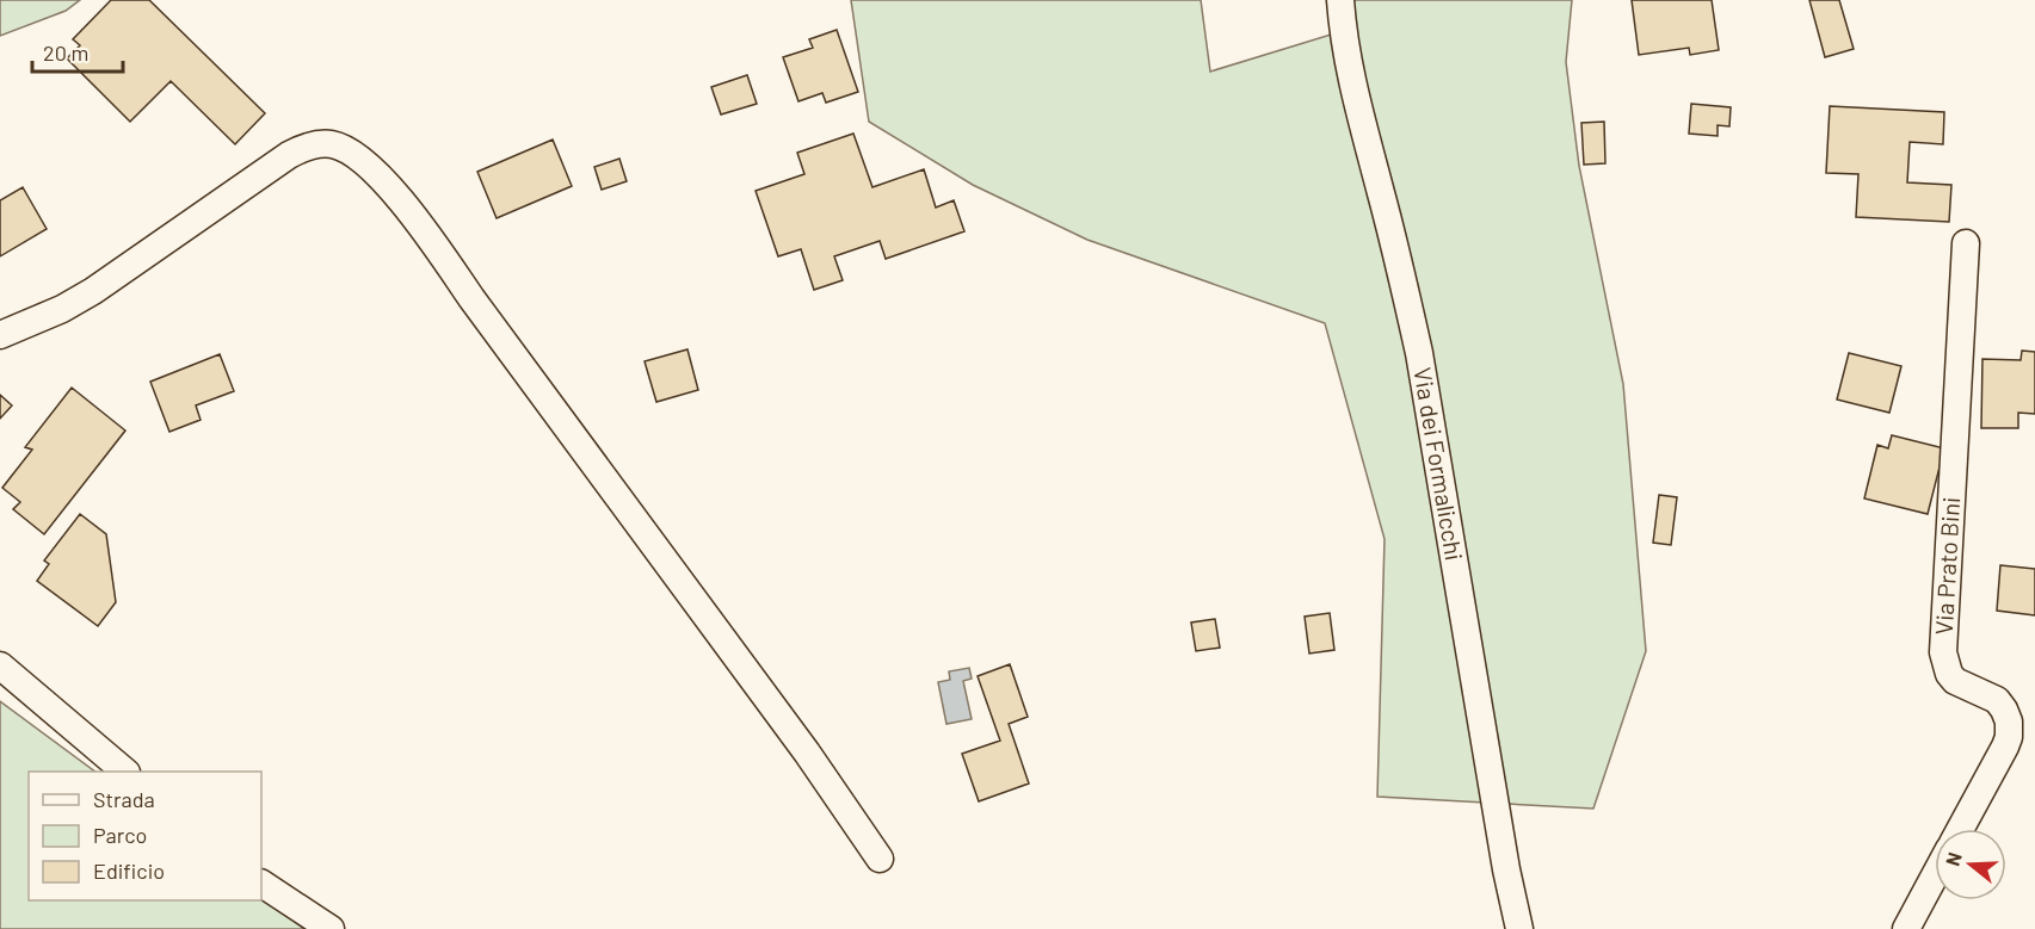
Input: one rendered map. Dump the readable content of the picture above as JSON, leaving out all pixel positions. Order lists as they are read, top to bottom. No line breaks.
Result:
{"streets":{"street":["Via dei Formalicchi","Via Prato Bini"]},"legend":["Strada","Parco","Edificio"],"scale_bar":"20 m","north":"left"}
